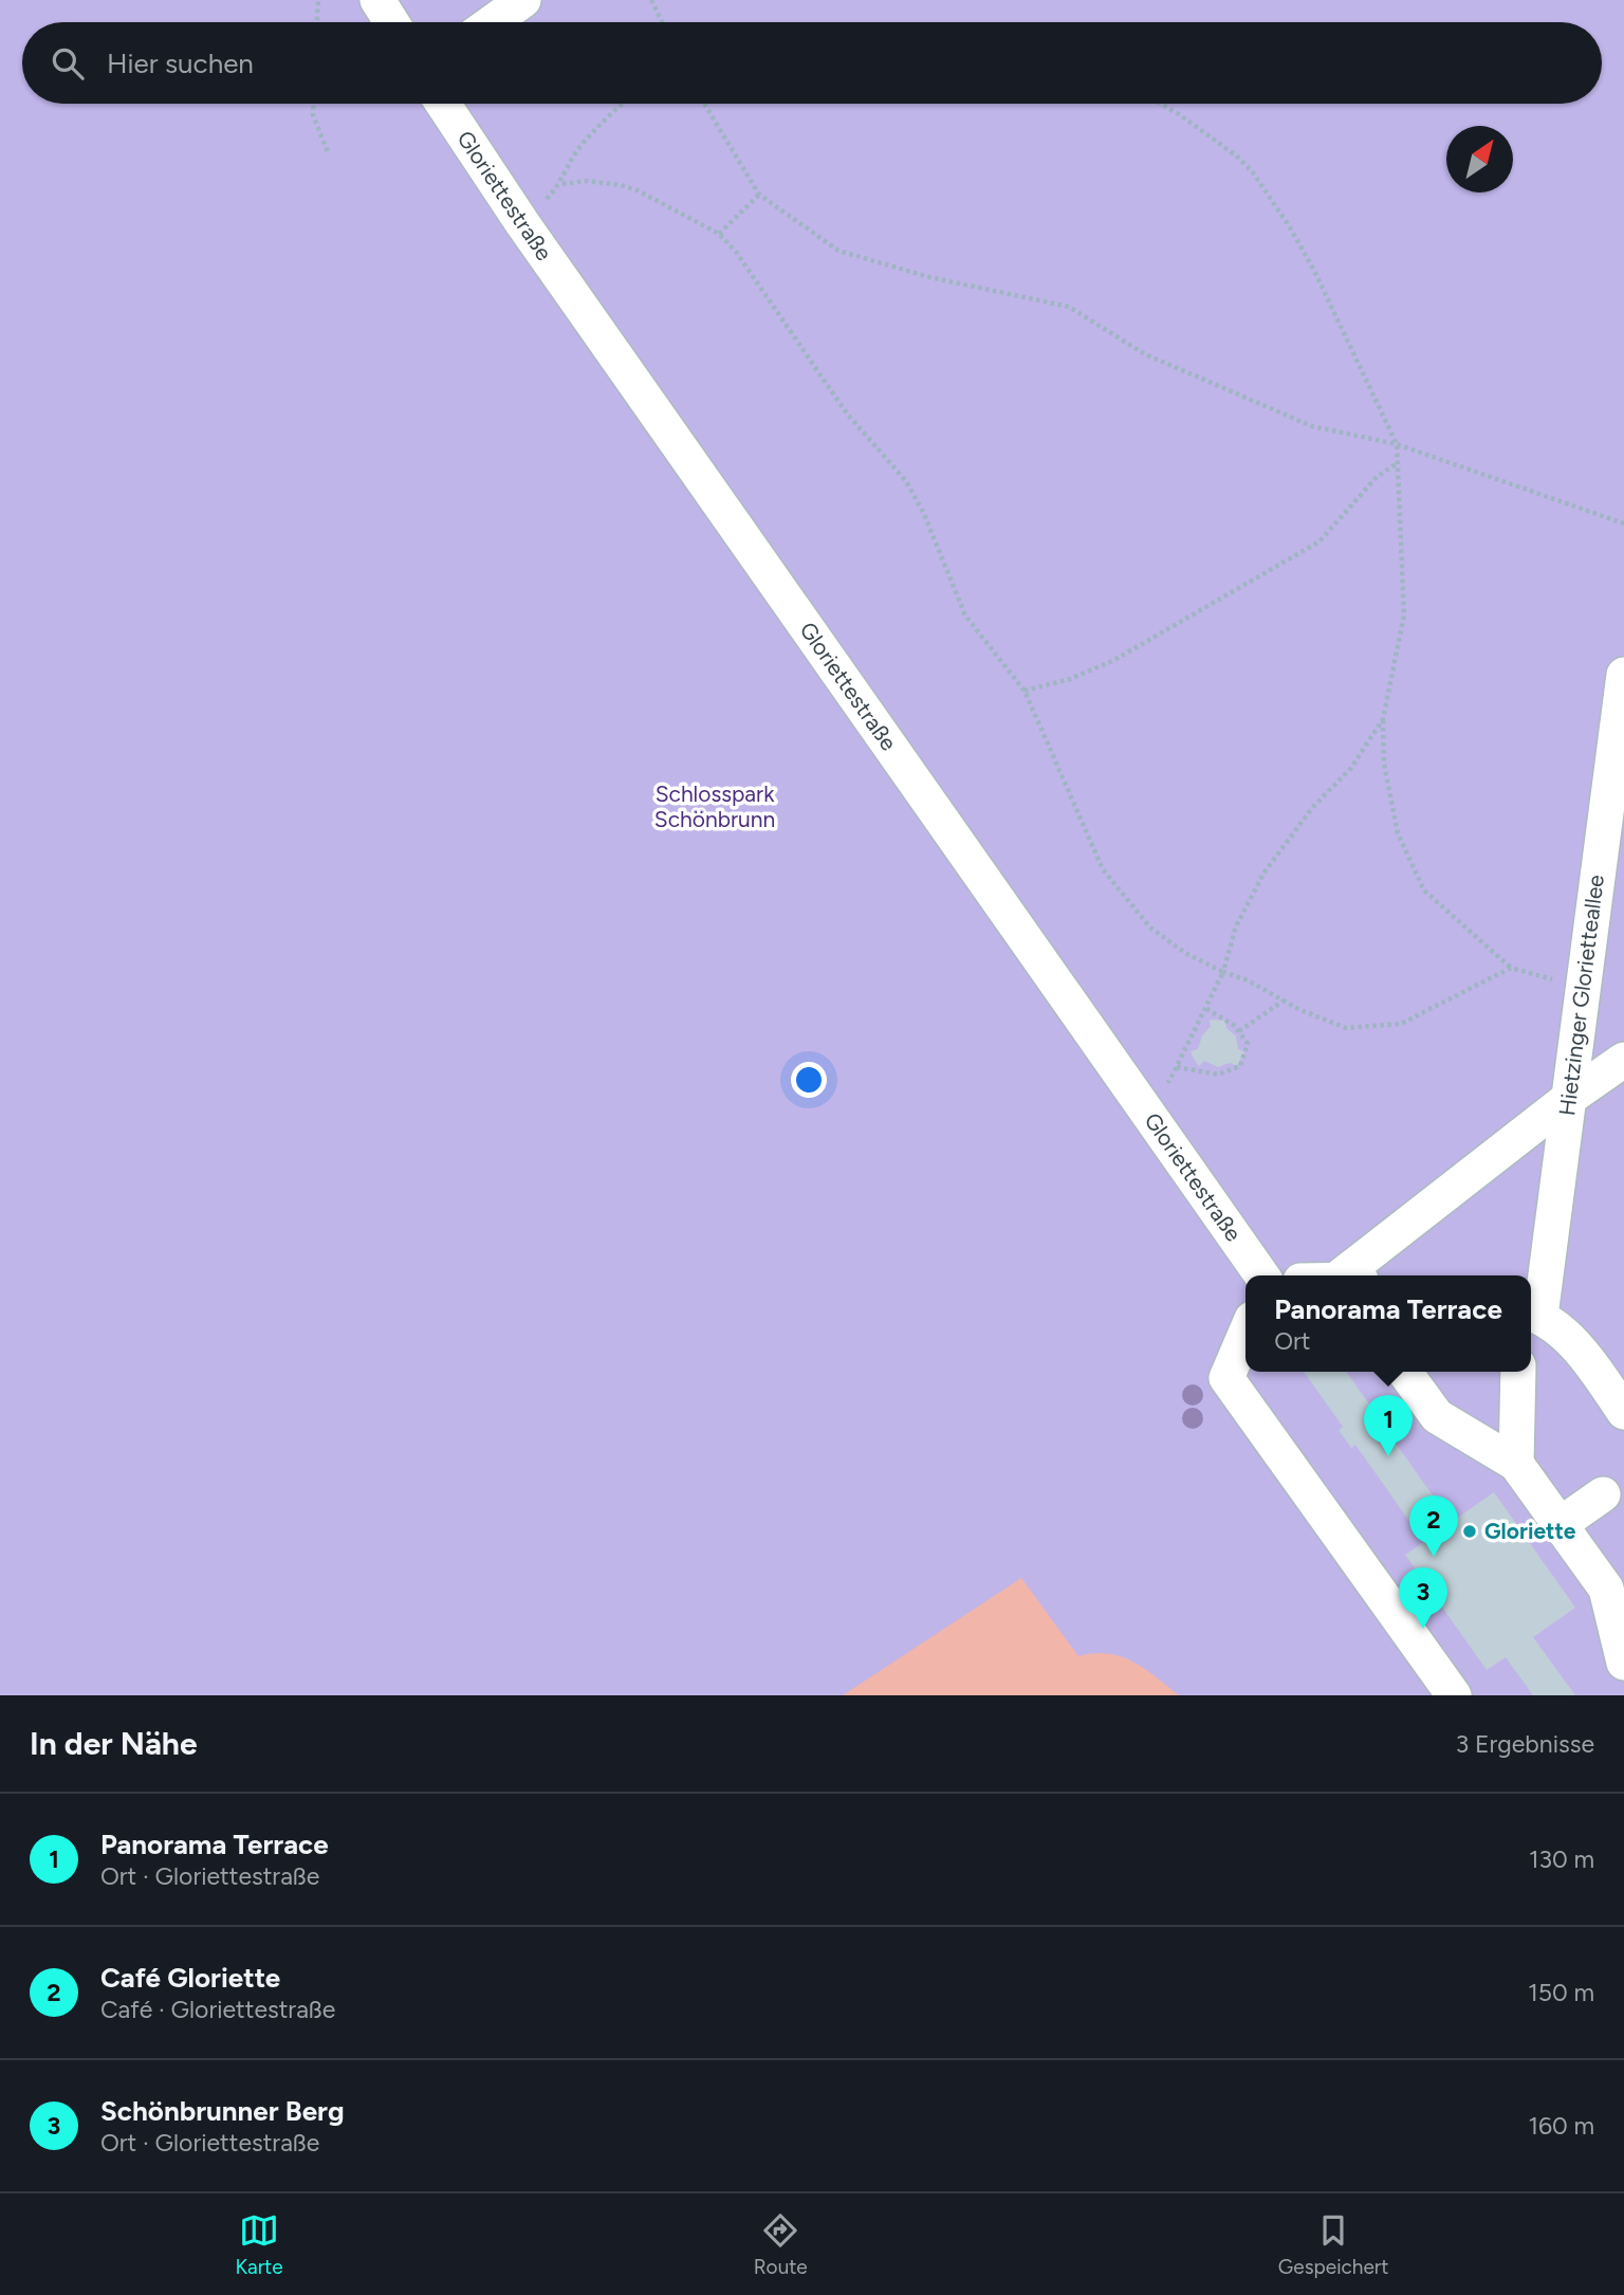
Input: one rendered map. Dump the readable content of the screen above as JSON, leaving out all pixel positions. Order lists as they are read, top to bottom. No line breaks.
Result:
{"streets":{"street":["Gloriettestraße","Hietzinger Glorietteallee"]},"parks":["Schlosspark Schönbrunn"],"places":["Gloriette"],"north":"top right","page":{"search":"Hier suchen","popup":["Panorama Terrace","Ort"],"pins":["1","2","3"],"heading":["In der Nähe","3 Ergebnisse"],"list":[{"mark":"1","name":"Panorama Terrace","note":"Ort · Gloriettestraße","value":"130 m"},{"mark":"2","name":"Café Gloriette","note":"Café · Gloriettestraße","value":"150 m"},{"mark":"3","name":"Schönbrunner Berg","note":"Ort · Gloriettestraße","value":"160 m"}],"nav":["Karte","Route","Gespeichert"]}}
